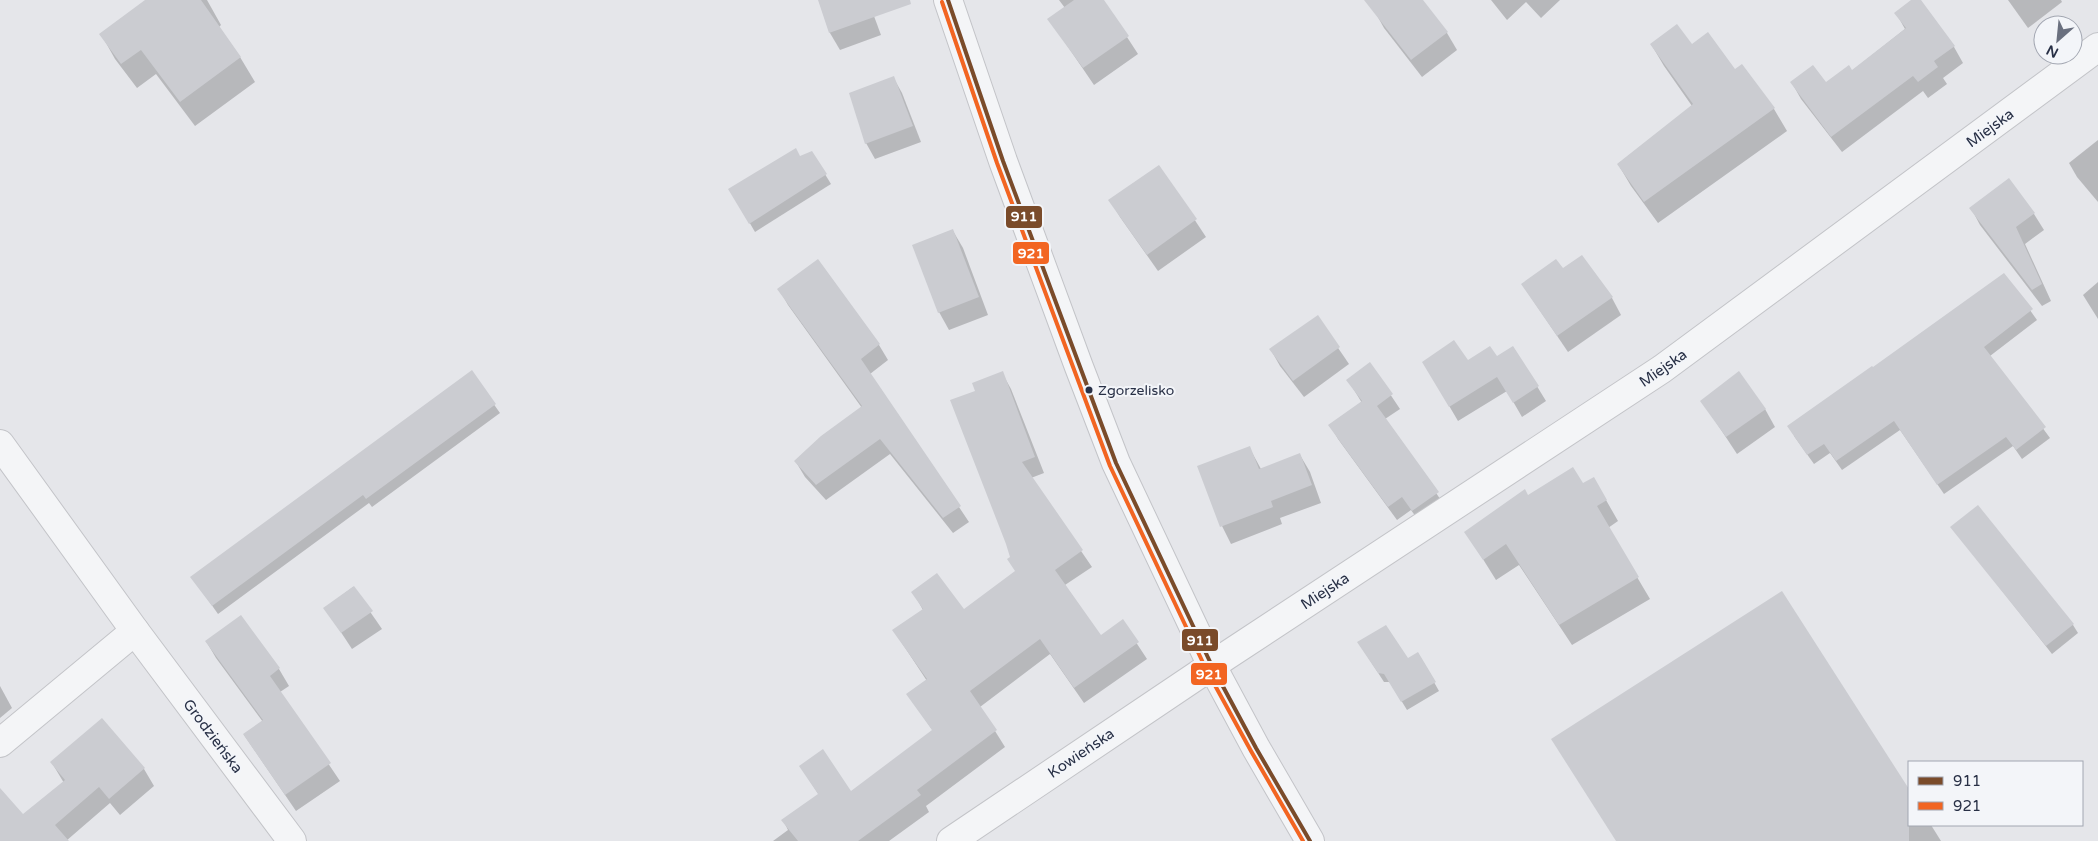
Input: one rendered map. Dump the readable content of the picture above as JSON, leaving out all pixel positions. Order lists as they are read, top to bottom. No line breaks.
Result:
{"streets":{"street":["Miejska","Grodzieńska","Kowieńska"]},"crossings":[["Miejska","Kowieńska"]],"places":["Zgorzelisko"],"lines":["transit line 911","transit line 921"],"legend":["911","921"],"north":"bottom left"}
